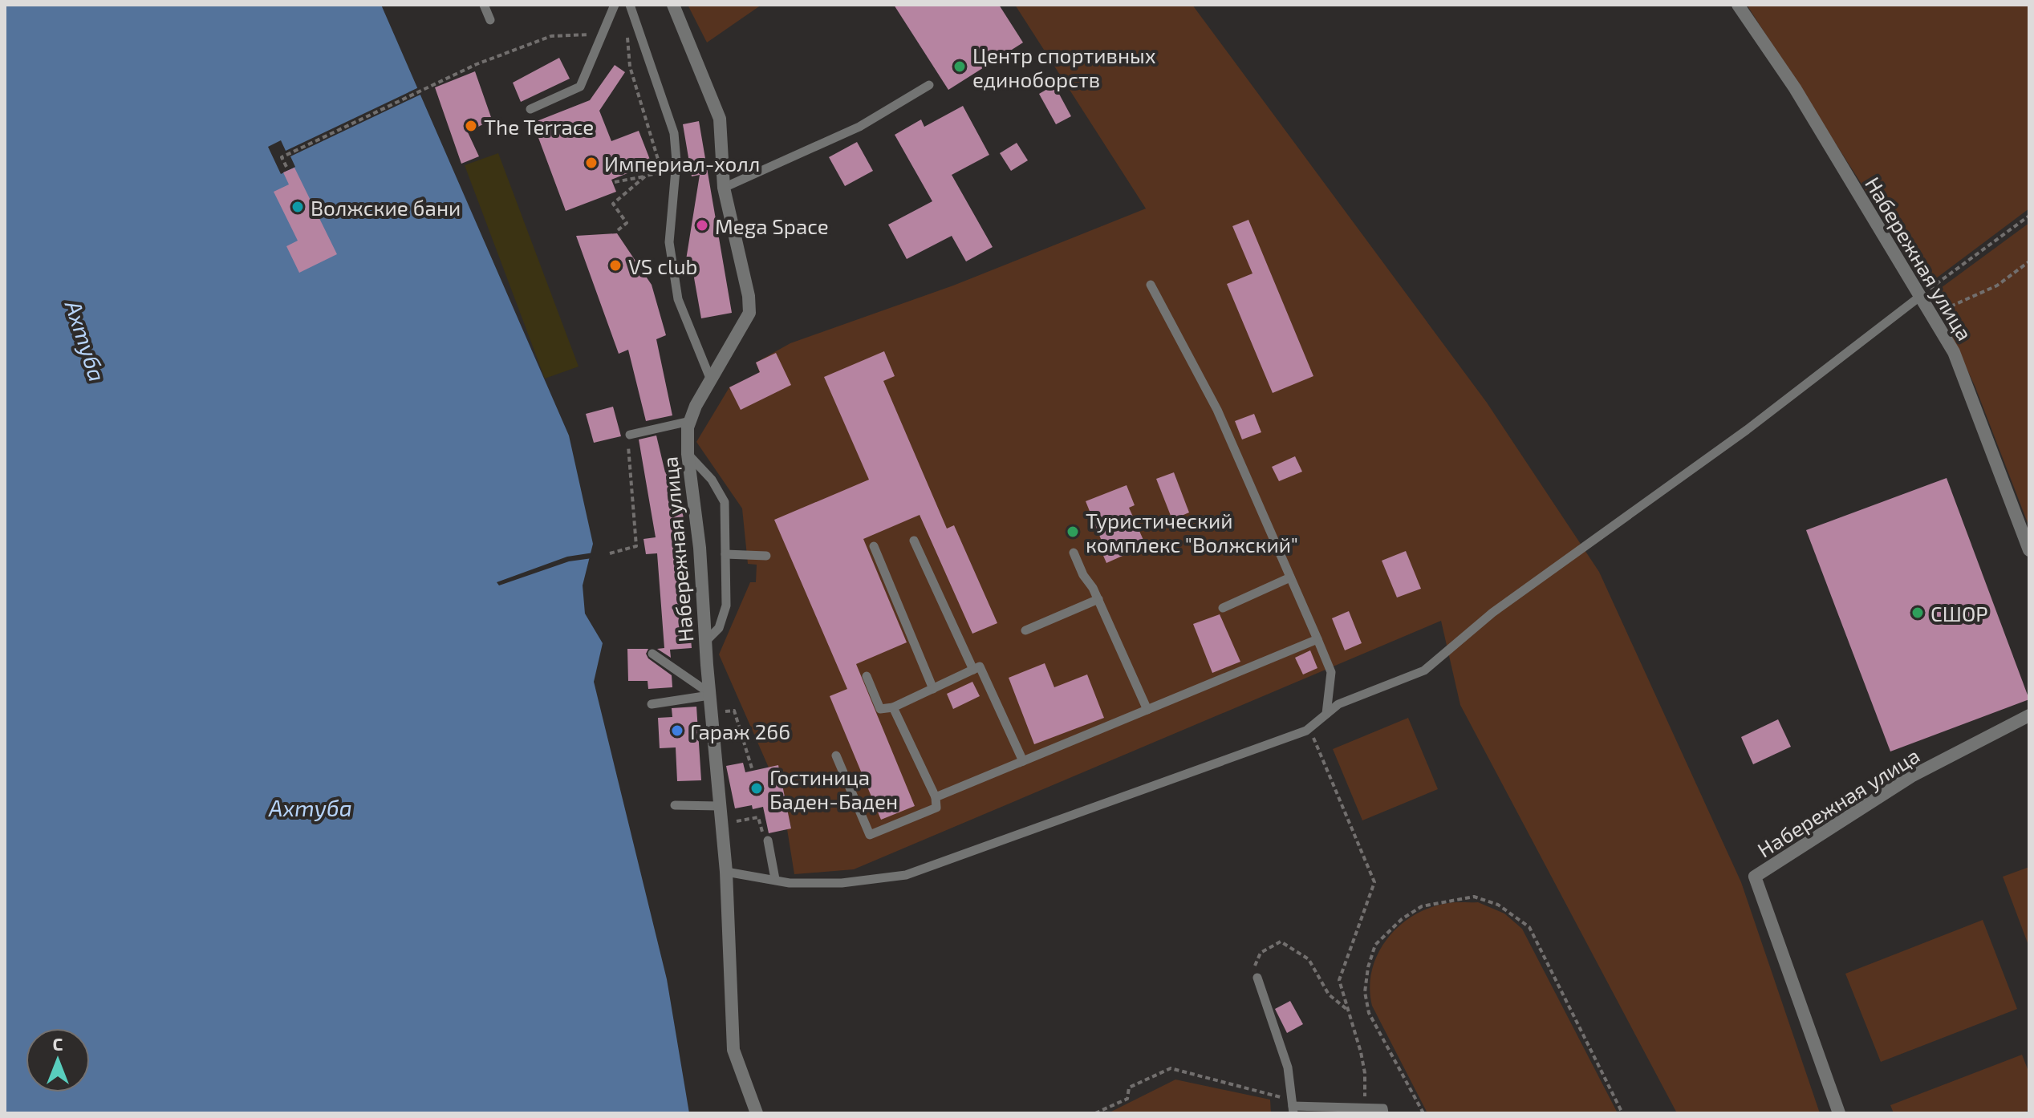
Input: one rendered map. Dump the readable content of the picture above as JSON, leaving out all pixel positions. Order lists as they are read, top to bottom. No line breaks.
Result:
{"streets":{"street":["Набережная улица"]},"water":["Ахтуба"],"places":["Центр спортивных единоборств","The Terrace","Империал-холл","Волжские бани","Mega Space","VS club","Туристический комплекс \"Волжский\"","СШОР","Гараж 266","Гостиница Баден-Баден"],"north":"top"}
